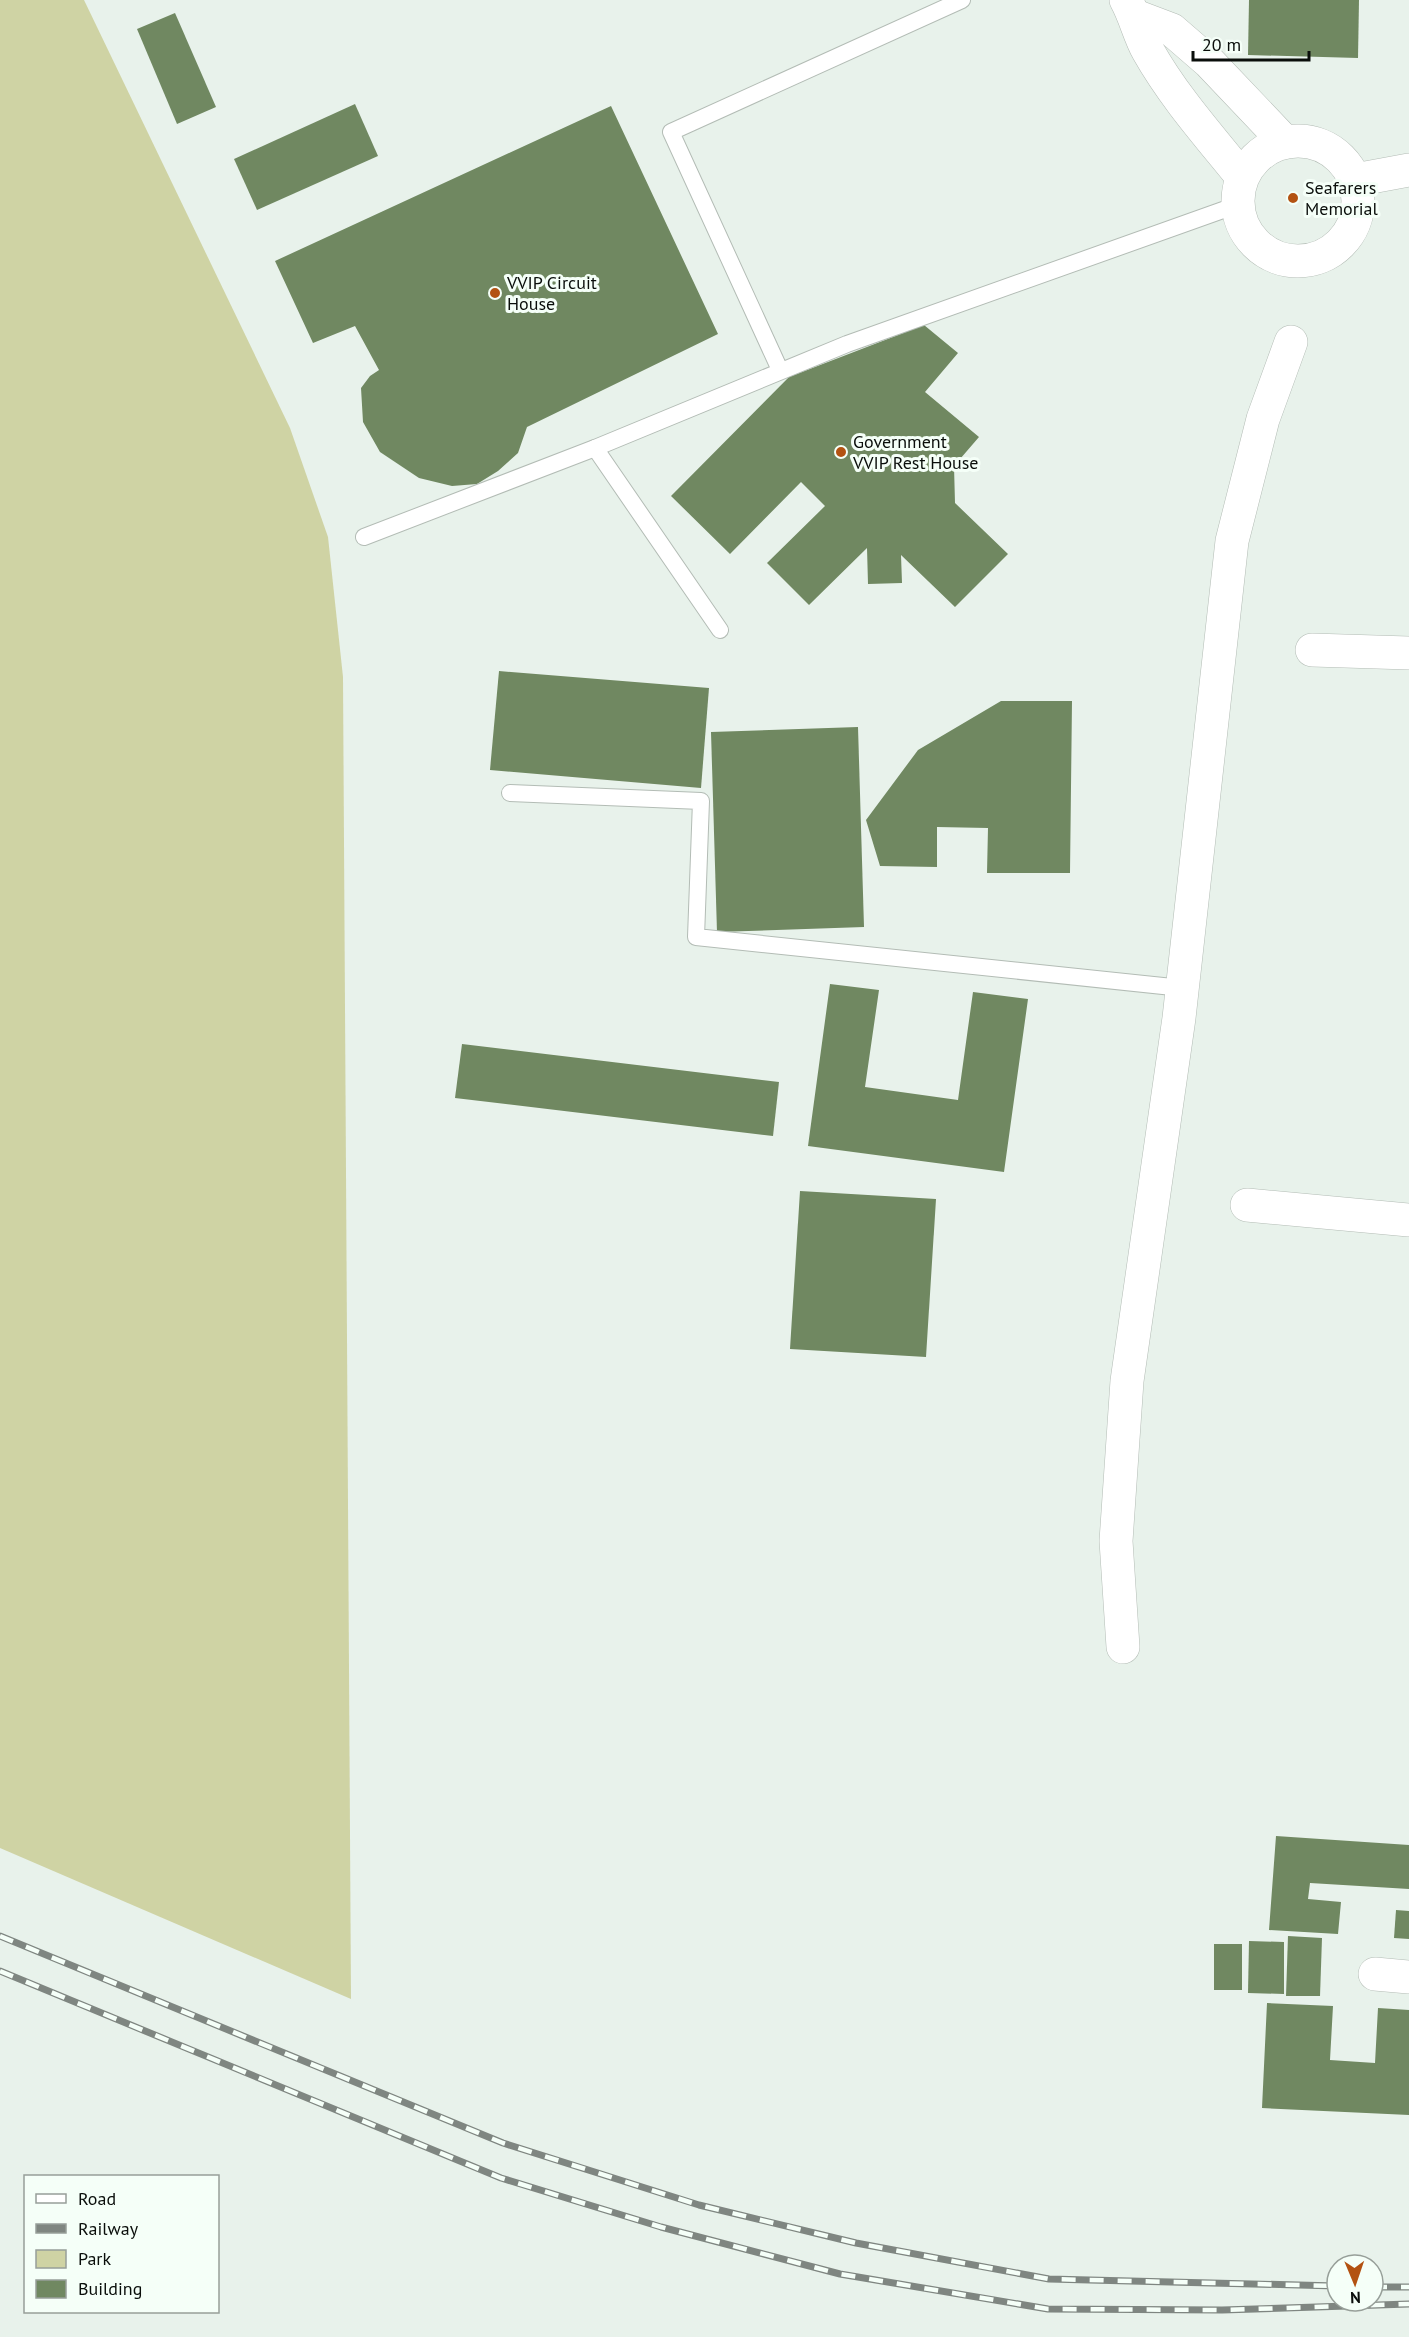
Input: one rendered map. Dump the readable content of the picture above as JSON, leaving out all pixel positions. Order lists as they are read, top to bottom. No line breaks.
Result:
{"places":["Seafarers Memorial","VVIP Circuit House","Government VVIP Rest House"],"legend":["Road","Railway","Park","Building"],"scale_bar":"20 m","north":"bottom"}
